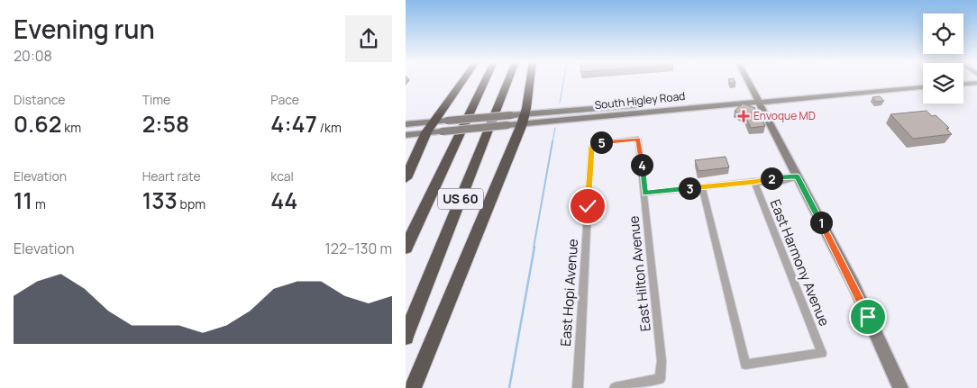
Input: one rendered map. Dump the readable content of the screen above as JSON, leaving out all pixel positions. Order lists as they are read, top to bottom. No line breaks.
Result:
{"streets":{"highway":["US 60"],"main road":["South Higley Road"],"street":["East Harmony Avenue","East Hilton Avenue","East Hopi Avenue"]},"crossings":[["East Hilton Avenue","East Hopi Avenue"]],"places":{"health":["Envoque MD"]},"page":{"heading":["Evening run","20:08"],"stats":[["Distance","0.62 km"],["Time","2:58"],["Pace","4:47 /km"],["Elevation","11 m"],["Heart rate","133 bpm"],["kcal","44"]],"pins":["5","4","2","3","1"],"chart":["Elevation","122–130 m"]}}
